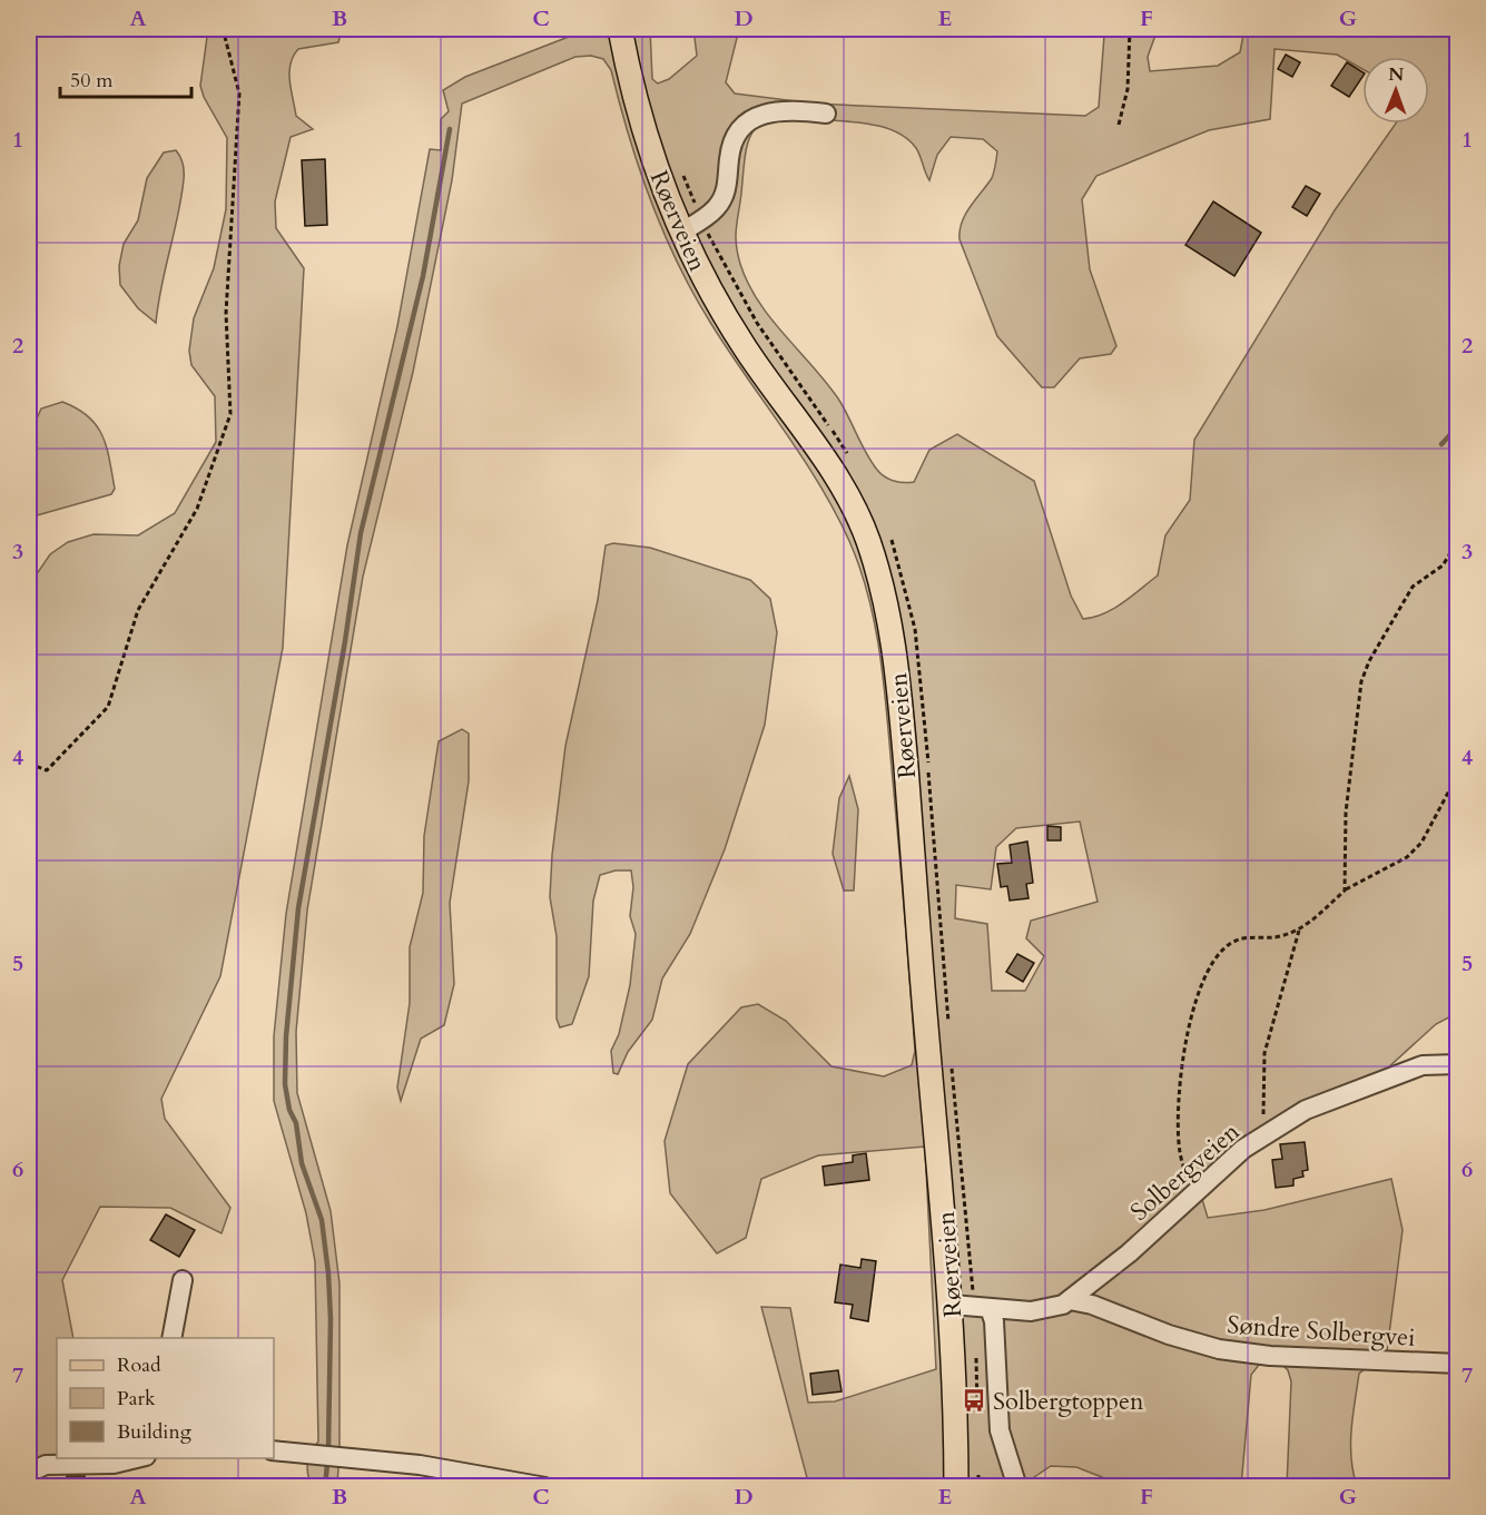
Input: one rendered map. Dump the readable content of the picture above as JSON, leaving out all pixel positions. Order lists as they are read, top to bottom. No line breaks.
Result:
{"streets":{"main road":["Røerveien"],"street":["Solbergveien","Søndre Solbergvei"]},"crossings":[["Røerveien","Solbergveien"],["Solbergveien","Søndre Solbergvei"]],"places":{"bus stop":["Solbergtoppen"]},"legend":["Road","Park","Building"],"scale_bar":"50 m","north":"top","grid":{"columns":["A","B","C","D","E","F","G"],"rows":["1","2","3","4","5","6","7"]}}
